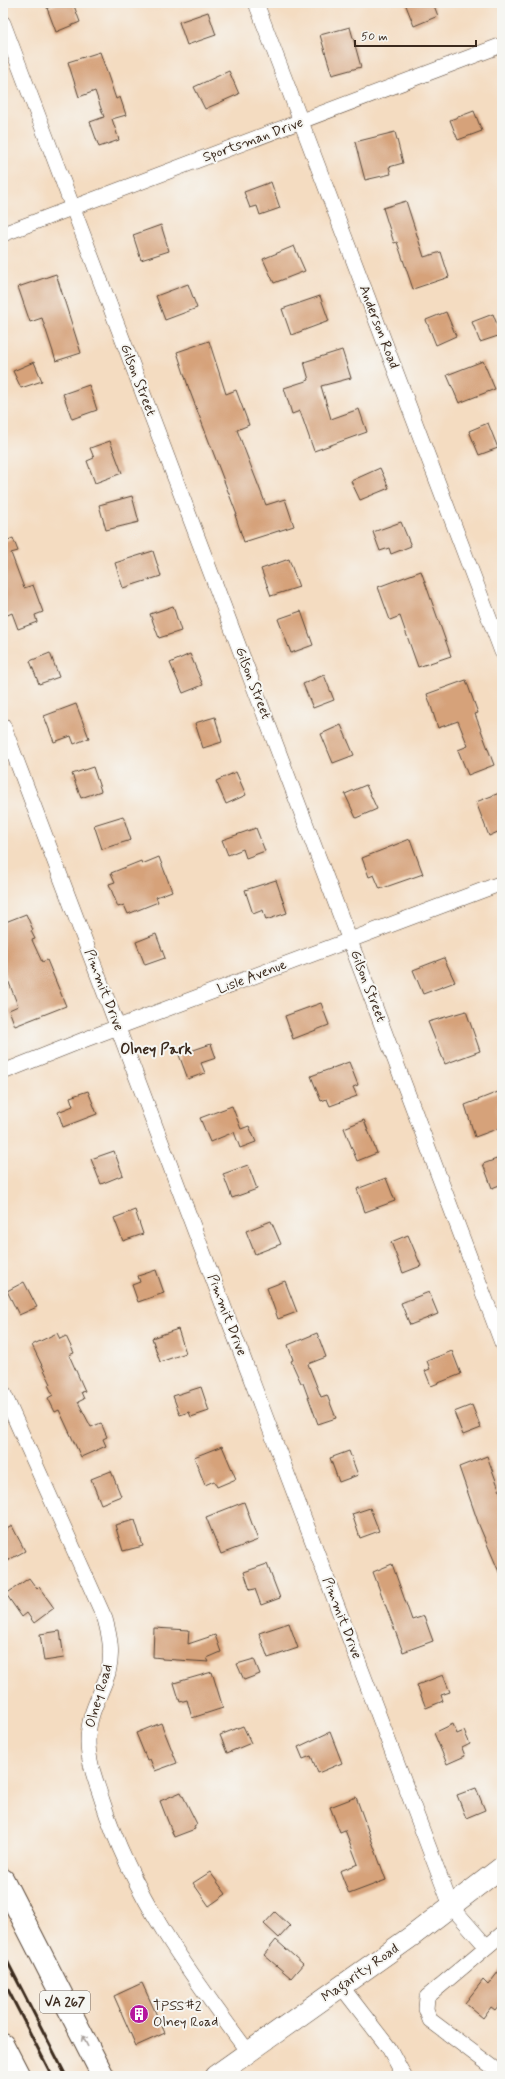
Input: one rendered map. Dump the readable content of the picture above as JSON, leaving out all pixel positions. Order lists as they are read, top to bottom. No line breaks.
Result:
{"streets":{"highway":["VA 267"],"main road":["Magarity Road"],"street":["Sportsman Drive","Anderson Road","Gilson Street","Lisle Avenue","Pimmit Drive","Olney Road"]},"crossings":[["Sportsman Drive","Anderson Road"],["Sportsman Drive","Gilson Street"],["Gilson Street","Lisle Avenue"],["Lisle Avenue","Pimmit Drive"],["Pimmit Drive","Magarity Road"],["Olney Road","Magarity Road"]],"districts":["Olney Park"],"places":{"building":["TPSS#2 Olney Road"]},"scale_bar":"50 m"}
